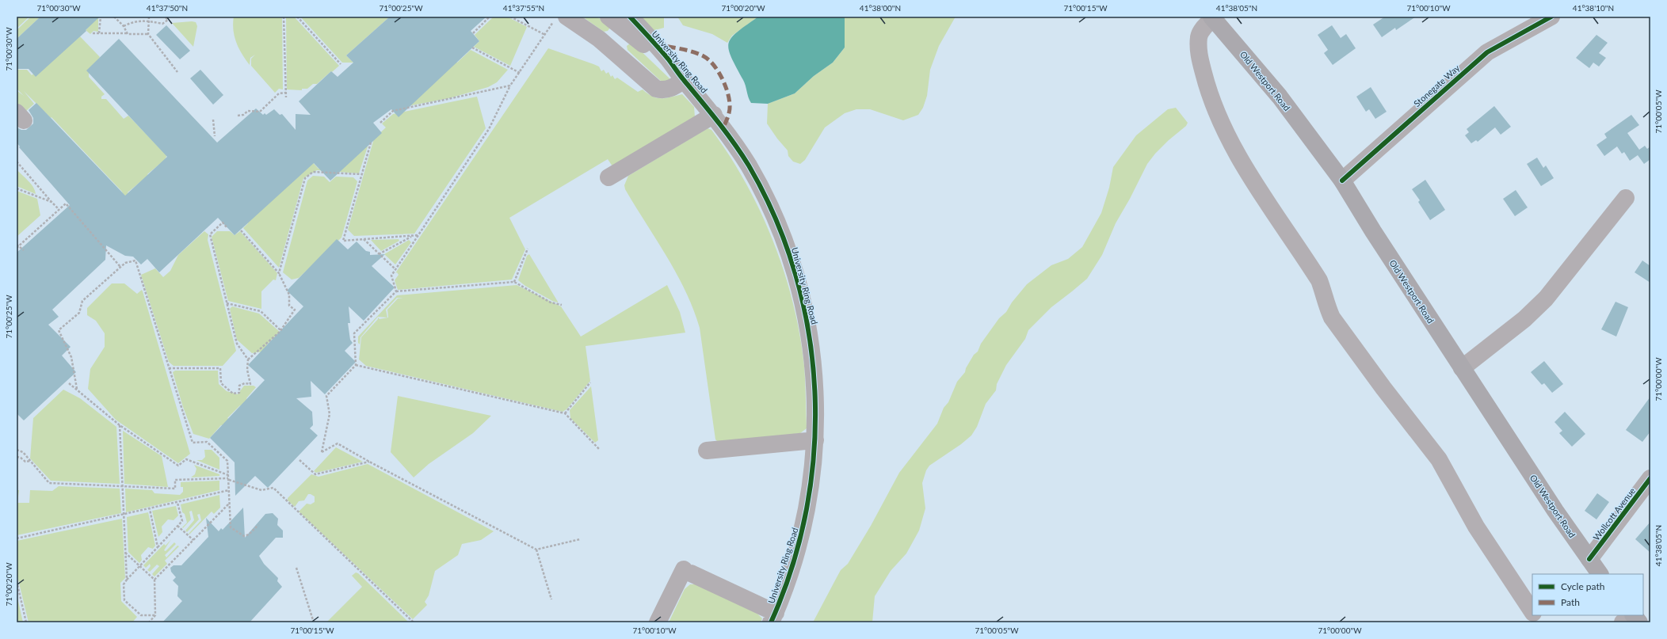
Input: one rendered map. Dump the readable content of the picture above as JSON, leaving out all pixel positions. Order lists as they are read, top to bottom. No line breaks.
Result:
{"streets":{"main road":["Old Westport Road"],"street":["University Ring Road","Stonegate Way","Wollcott Avenue"]},"crossings":[["Old Westport Road","Stonegate Way"],["Old Westport Road","Wollcott Avenue"]],"legend":["Cycle path","Path"],"coordinates":["71°00'30\"W","41°37'50\"N","71°00'25\"W","41°37'55\"N","71°00'20\"W","41°38'00\"N","71°00'15\"W","41°38'05\"N","71°00'10\"W","41°38'10\"N","71°00'05\"W","71°00'00\"W"]}
